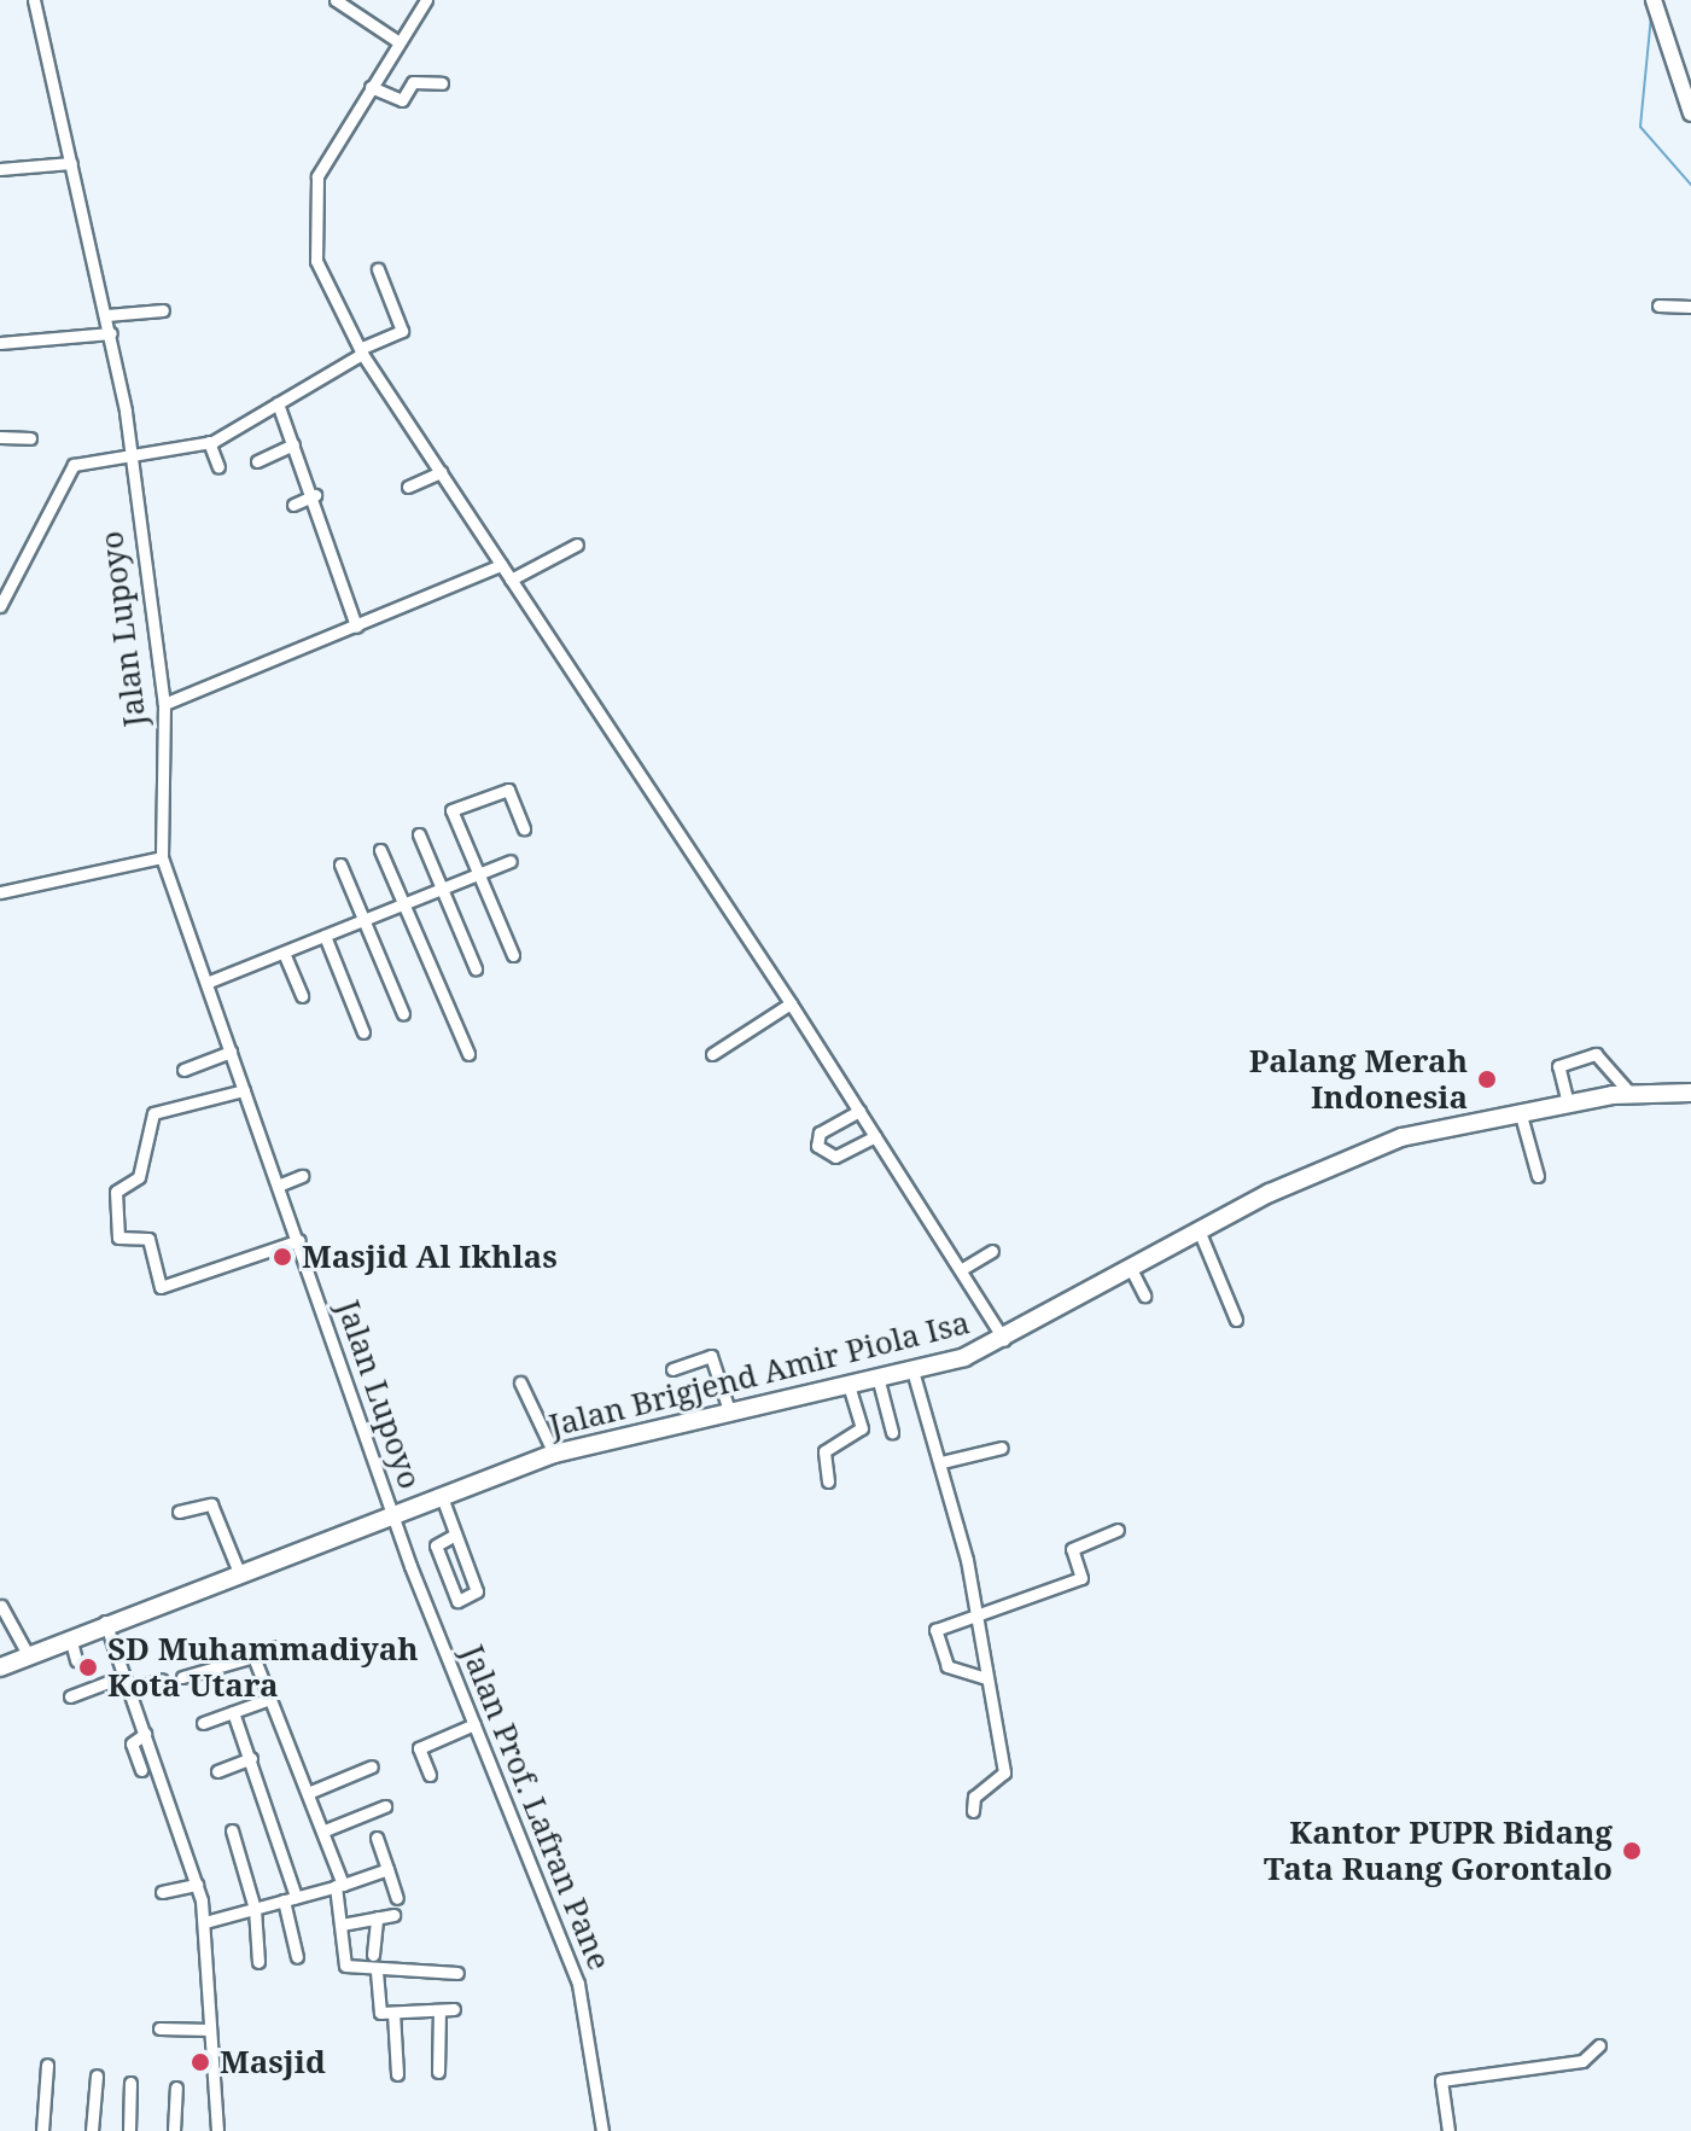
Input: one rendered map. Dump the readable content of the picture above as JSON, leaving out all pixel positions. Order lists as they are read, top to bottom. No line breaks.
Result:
{"streets":{"main road":["Jalan Brigjend Amir Piola Isa"],"street":["Jalan Lupoyo","Jalan Prof. Lafran Pane"]},"crossings":[["Jalan Lupoyo","Jalan Brigjend Amir Piola Isa"],["Jalan Lupoyo","Jalan Prof. Lafran Pane"],["Jalan Brigjend Amir Piola Isa","Jalan Prof. Lafran Pane"]],"places":["Palang Merah Indonesia","Masjid Al Ikhlas","SD Muhammadiyah Kota Utara","Kantor PUPR Bidang Tata Ruang Gorontalo","Masjid"]}
